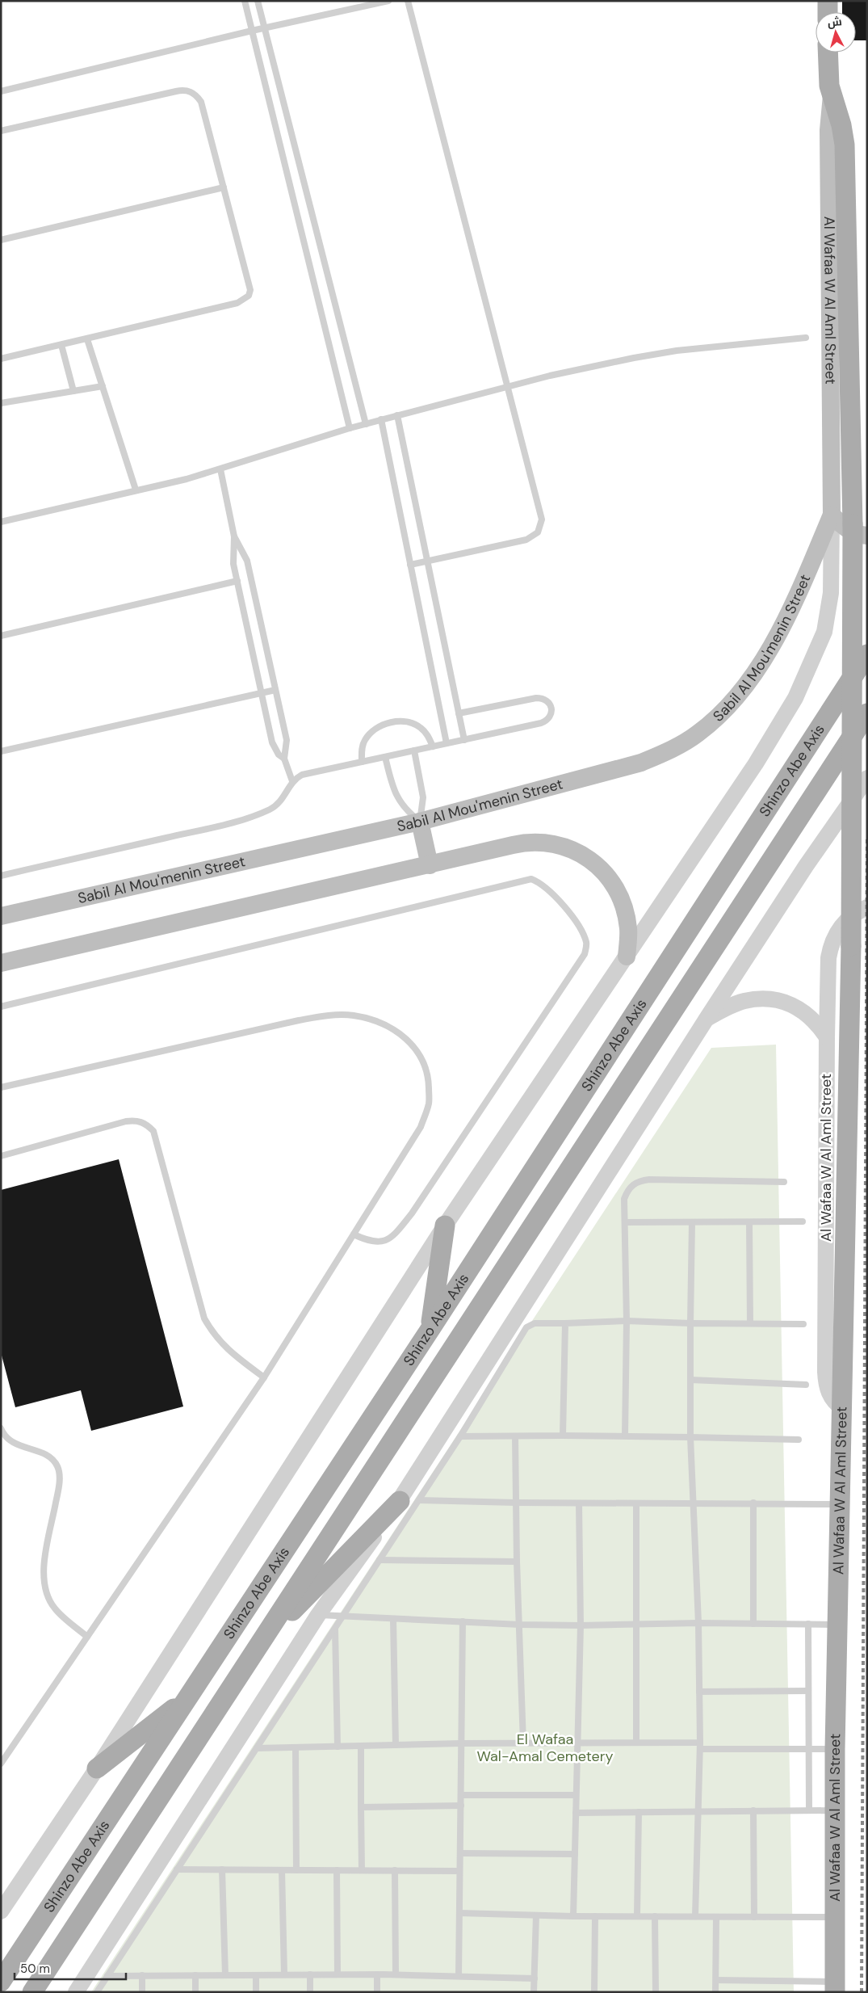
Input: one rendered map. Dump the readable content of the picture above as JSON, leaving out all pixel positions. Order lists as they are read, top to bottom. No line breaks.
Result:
{"streets":{"main road":["Al Wafaa W Al Aml Street","Sabil Al Mou'menin Street","Shinzo Abe Axis"]},"crossings":[["Al Wafaa W Al Aml Street","Sabil Al Mou'menin Street"]],"parks":["El Wafaa Wal-Amal Cemetery"],"scale_bar":"50 m","north":"top"}
